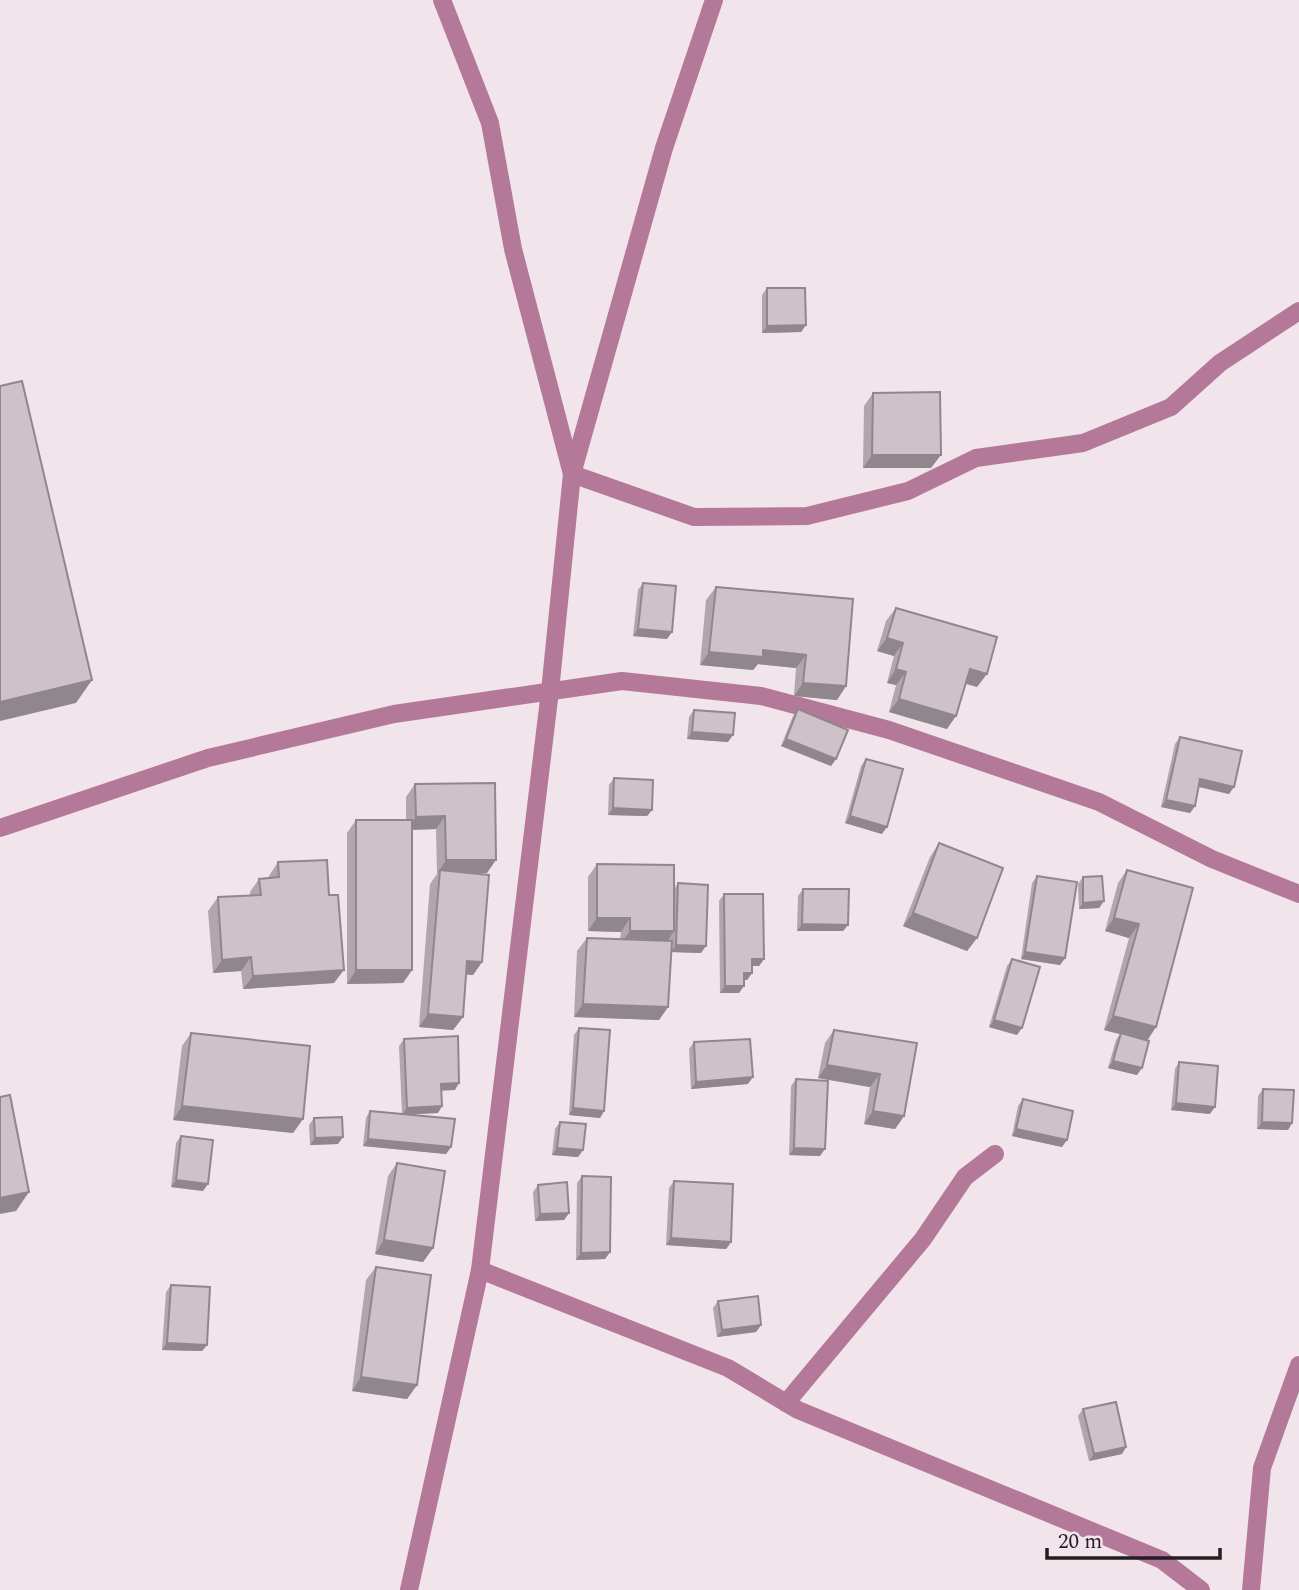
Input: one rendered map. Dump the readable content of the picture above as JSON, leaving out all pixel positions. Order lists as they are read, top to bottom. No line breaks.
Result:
{"scale_bar":"20 m"}
